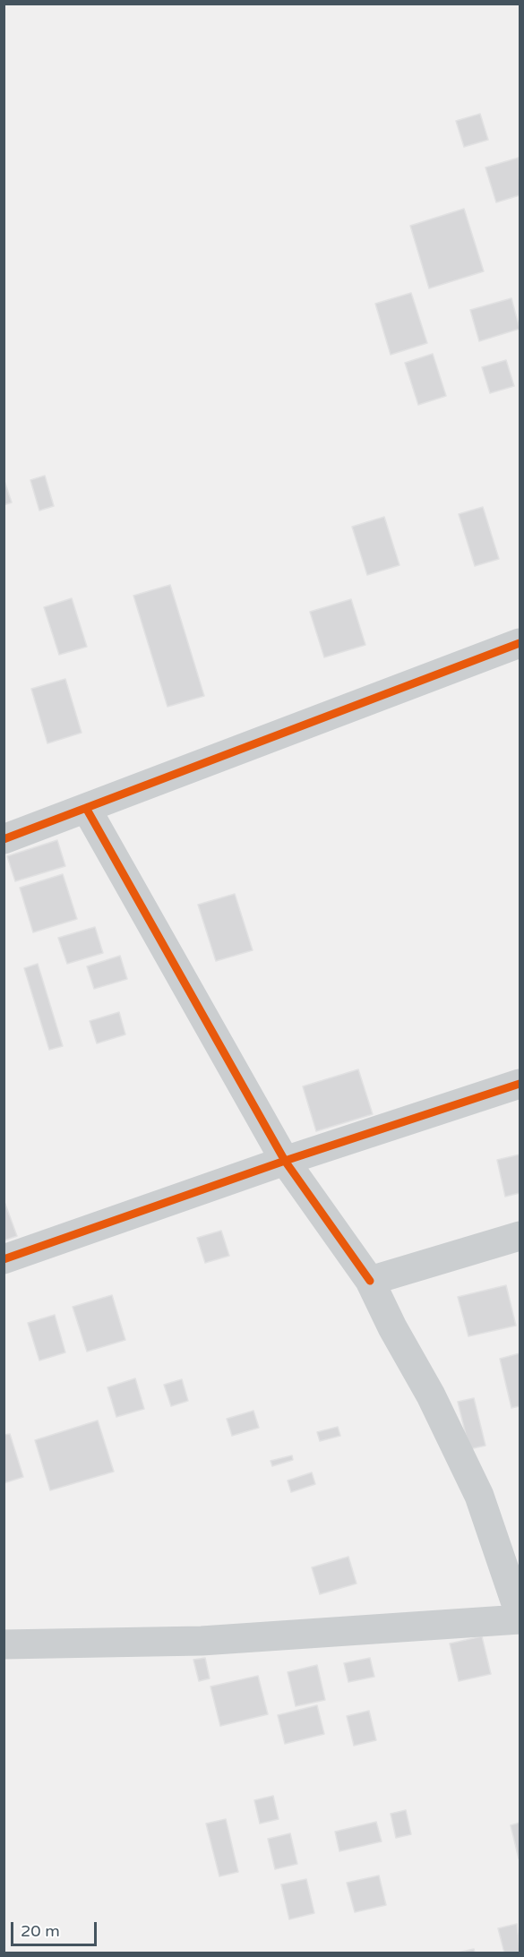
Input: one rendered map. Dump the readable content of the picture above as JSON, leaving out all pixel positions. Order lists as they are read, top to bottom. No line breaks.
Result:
{"scale_bar":"20 m"}
